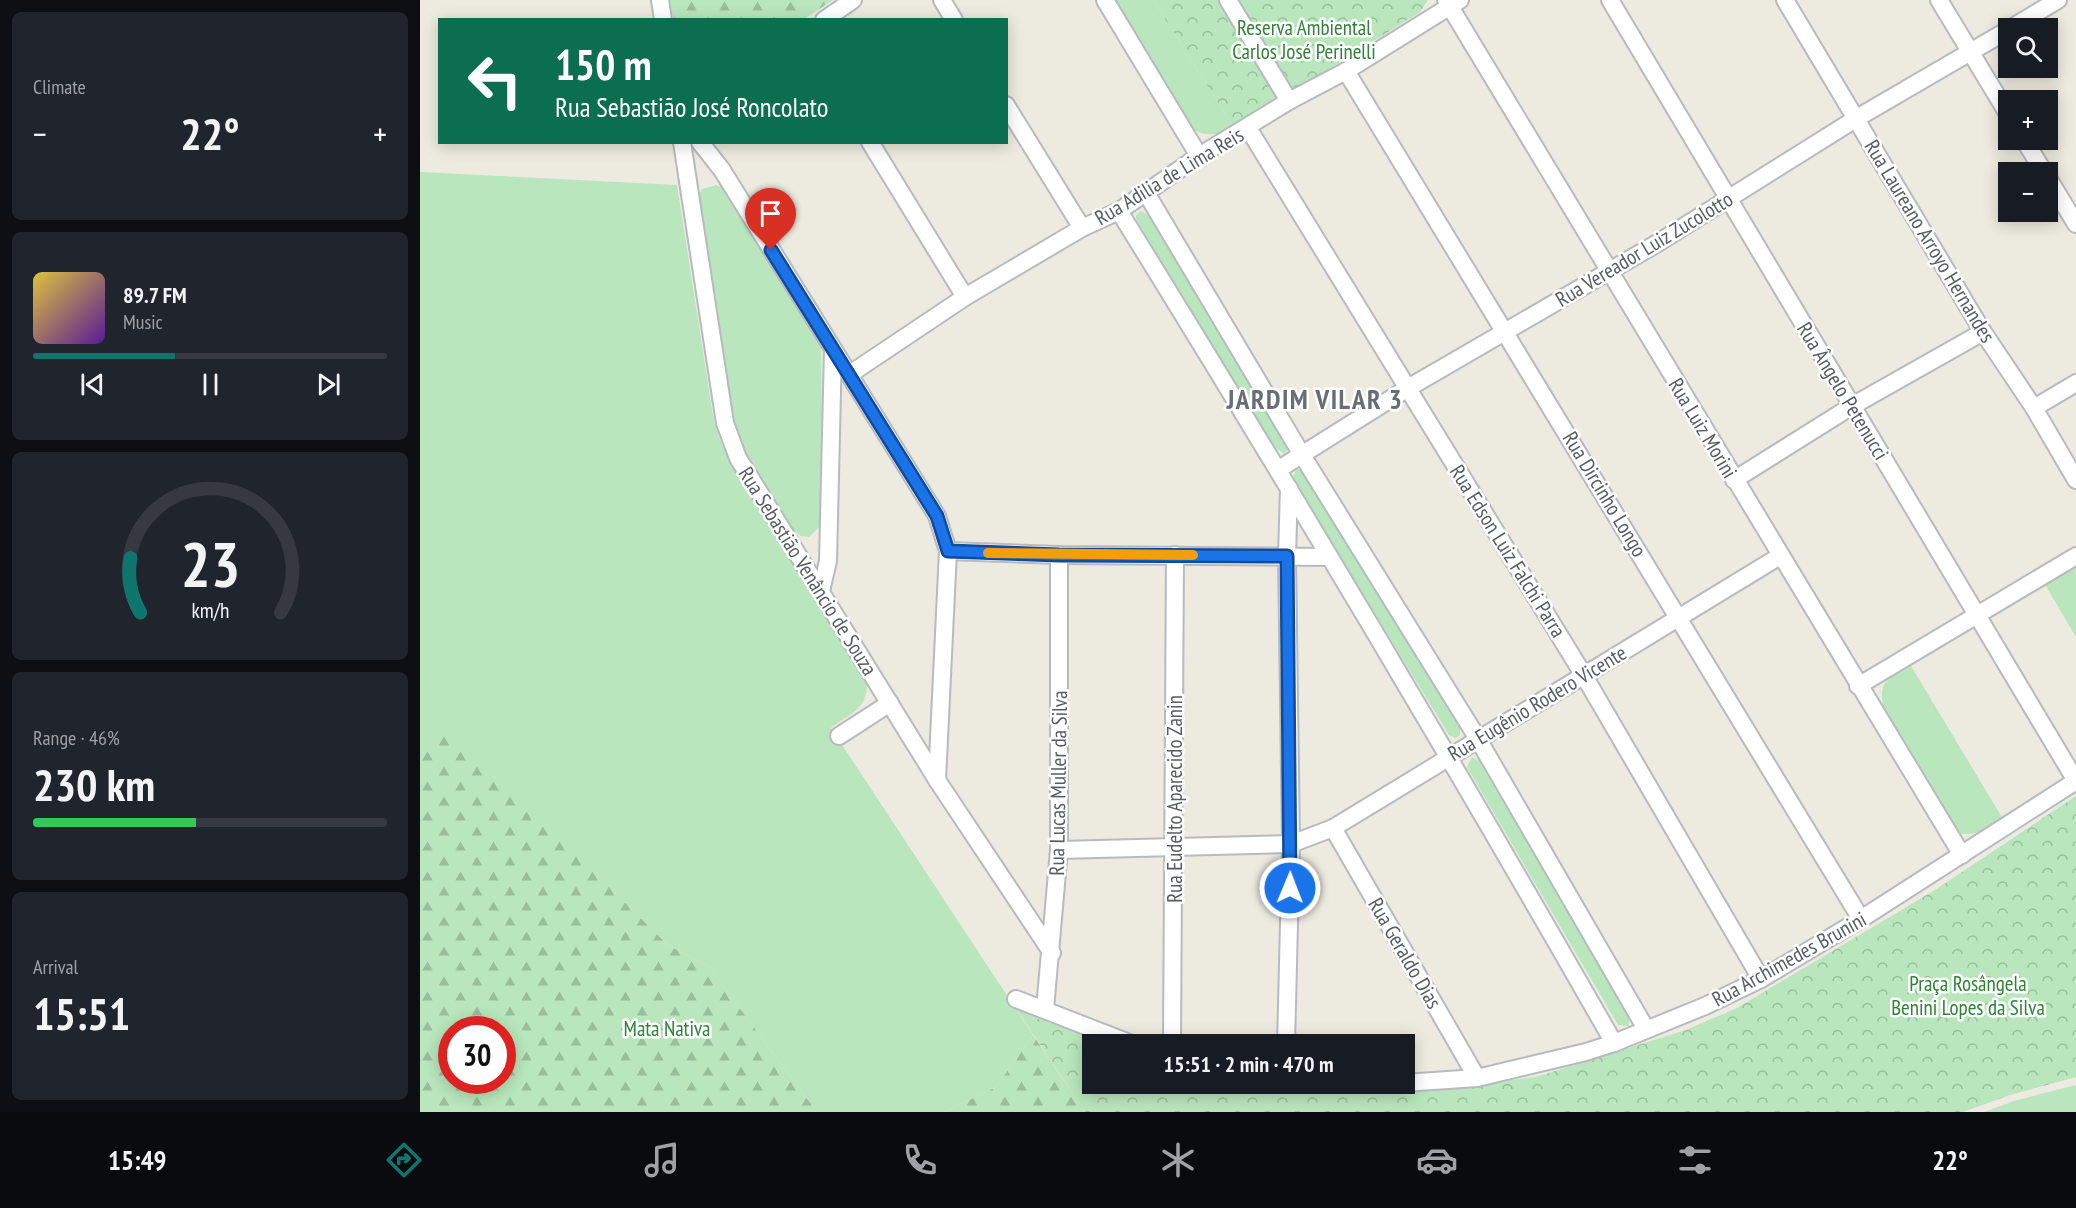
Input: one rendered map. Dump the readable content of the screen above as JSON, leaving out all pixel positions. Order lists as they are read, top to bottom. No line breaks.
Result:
{"streets":{"street":["Rua Adilia de Lima Reis","Rua Laureano Arroyo Hernandes","Rua Vereador Luiz Zucolotto","Rua Ângelo Petenucci","Rua Luiz Morini","Rua Dircinho Longo","Rua Edson Luiz Falchi Parra","Rua Sebastião Venâncio de Souza","Rua Eugênio Rodero Vicente","Rua Lucas Muller da Silva","Rua Eudelto Aparecido Zanin","Rua Geraldo Dias","Rua Archimedes Brunini"]},"crossings":[["Rua Adilia de Lima Reis","Rua Luiz Morini"],["Rua Adilia de Lima Reis","Rua Dircinho Longo"],["Rua Adilia de Lima Reis","Rua Edson Luiz Falchi Parra"],["Rua Laureano Arroyo Hernandes","Rua Vereador Luiz Zucolotto"],["Rua Vereador Luiz Zucolotto","Rua Ângelo Petenucci"],["Rua Vereador Luiz Zucolotto","Rua Luiz Morini"],["Rua Vereador Luiz Zucolotto","Rua Dircinho Longo"],["Rua Vereador Luiz Zucolotto","Rua Edson Luiz Falchi Parra"],["Rua Ângelo Petenucci","Rua Archimedes Brunini"],["Rua Luiz Morini","Rua Eugênio Rodero Vicente"],["Rua Luiz Morini","Rua Archimedes Brunini"],["Rua Dircinho Longo","Rua Eugênio Rodero Vicente"],["Rua Dircinho Longo","Rua Archimedes Brunini"],["Rua Edson Luiz Falchi Parra","Rua Eugênio Rodero Vicente"],["Rua Edson Luiz Falchi Parra","Rua Archimedes Brunini"],["Rua Sebastião Venâncio de Souza","Rua Lucas Muller da Silva"],["Rua Eugênio Rodero Vicente","Rua Lucas Muller da Silva"],["Rua Eugênio Rodero Vicente","Rua Eudelto Aparecido Zanin"],["Rua Eugênio Rodero Vicente","Rua Geraldo Dias"],["Rua Geraldo Dias","Rua Archimedes Brunini"]],"districts":["JARDIM VILAR 3"],"parks":["Reserva Ambiental Carlos José Perinelli","Praça Rosângela Benini Lopes da Silva","Mata Nativa"],"page":{"tile":["Climate",["Range · 46%","230 km"],["Arrival","15:51"]],"map_buttons":["+","−"],"turn":["150 m","Rua Sebastião José Roncolato"],"heat":["−","22°","+"],"song":["89.7 FM","Music"],"limit":"30","trip":"15:51 · 2 min · 470 m","tabs":["15:49","22°"],"gauge":["23","km/h"]}}
